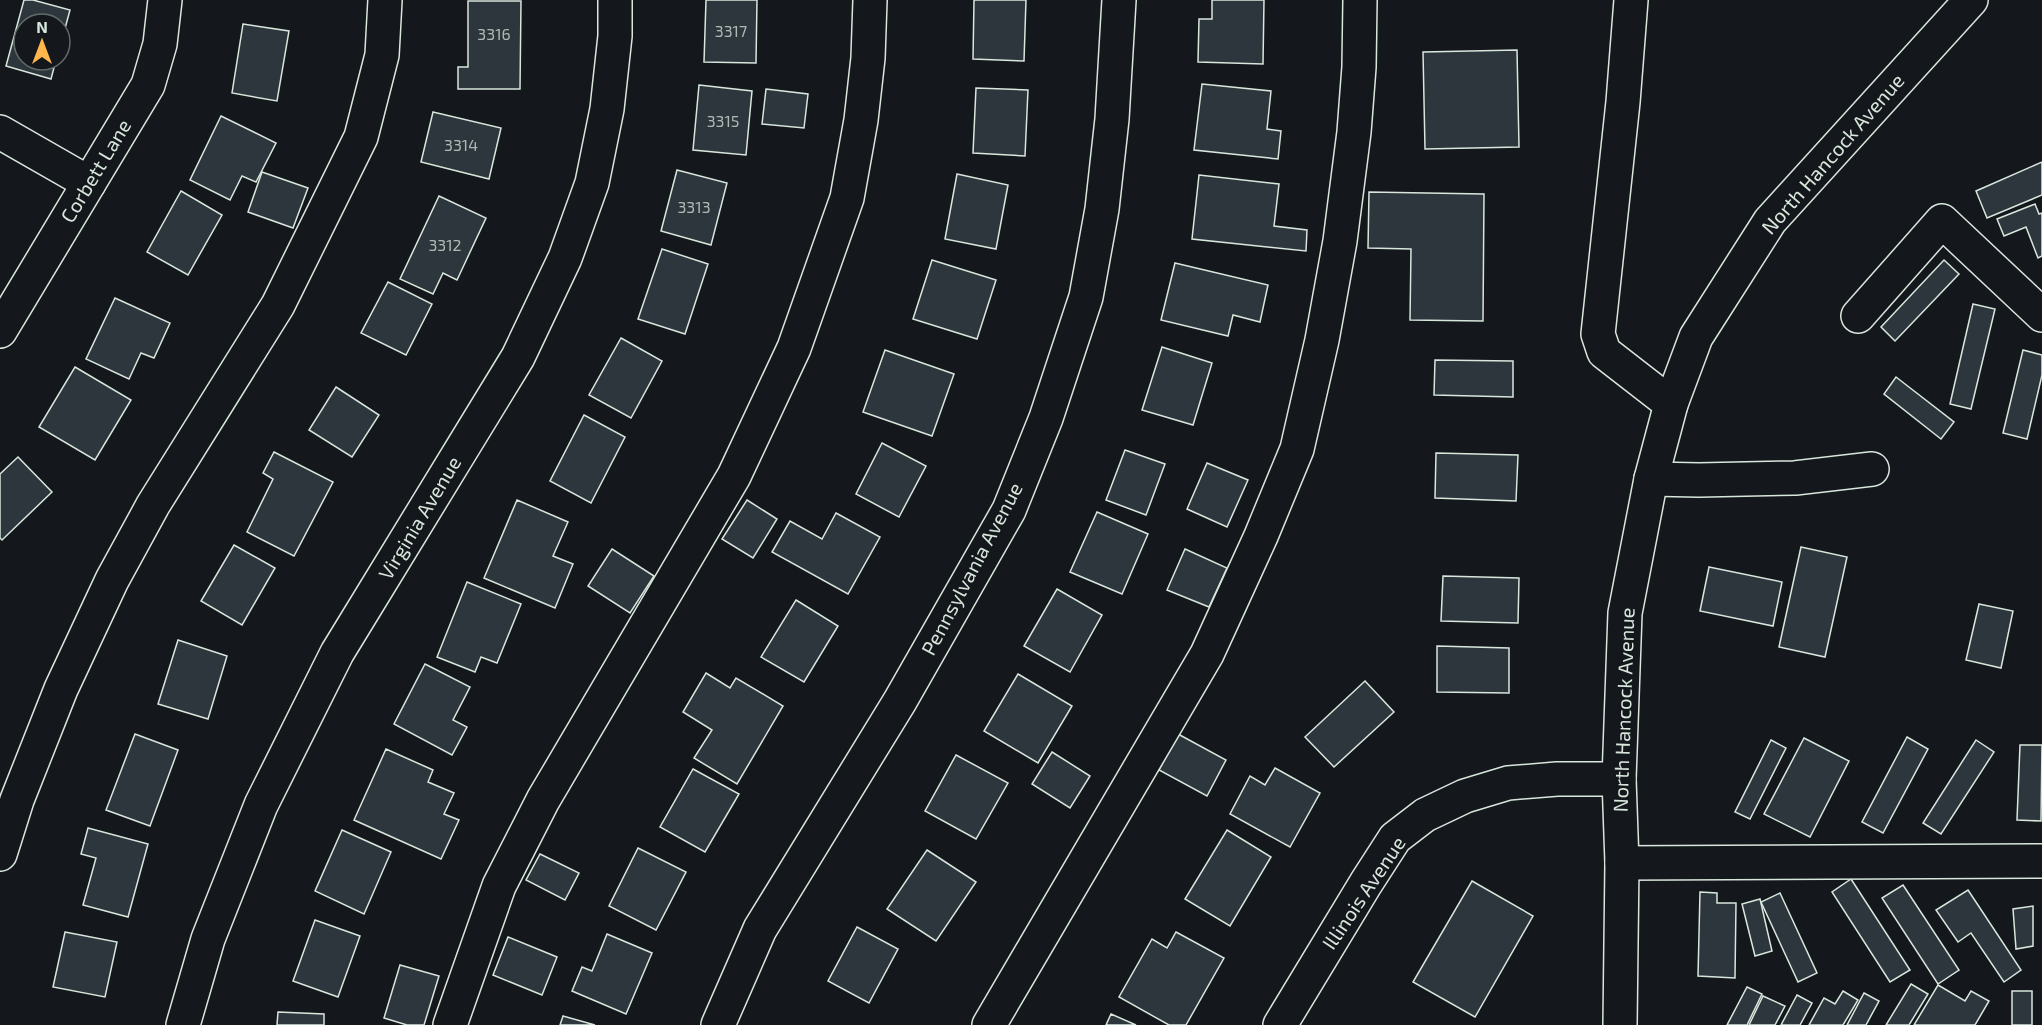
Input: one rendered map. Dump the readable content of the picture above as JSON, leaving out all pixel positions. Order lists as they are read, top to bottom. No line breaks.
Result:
{"streets":{"street":["North Hancock Avenue","Corbett Lane","Virginia Avenue","Pennsylvania Avenue","Illinois Avenue"]},"crossings":[["North Hancock Avenue","Illinois Avenue"]],"house_numbers":["3317","3316","3315","3314","3313","3312"],"north":"top"}
